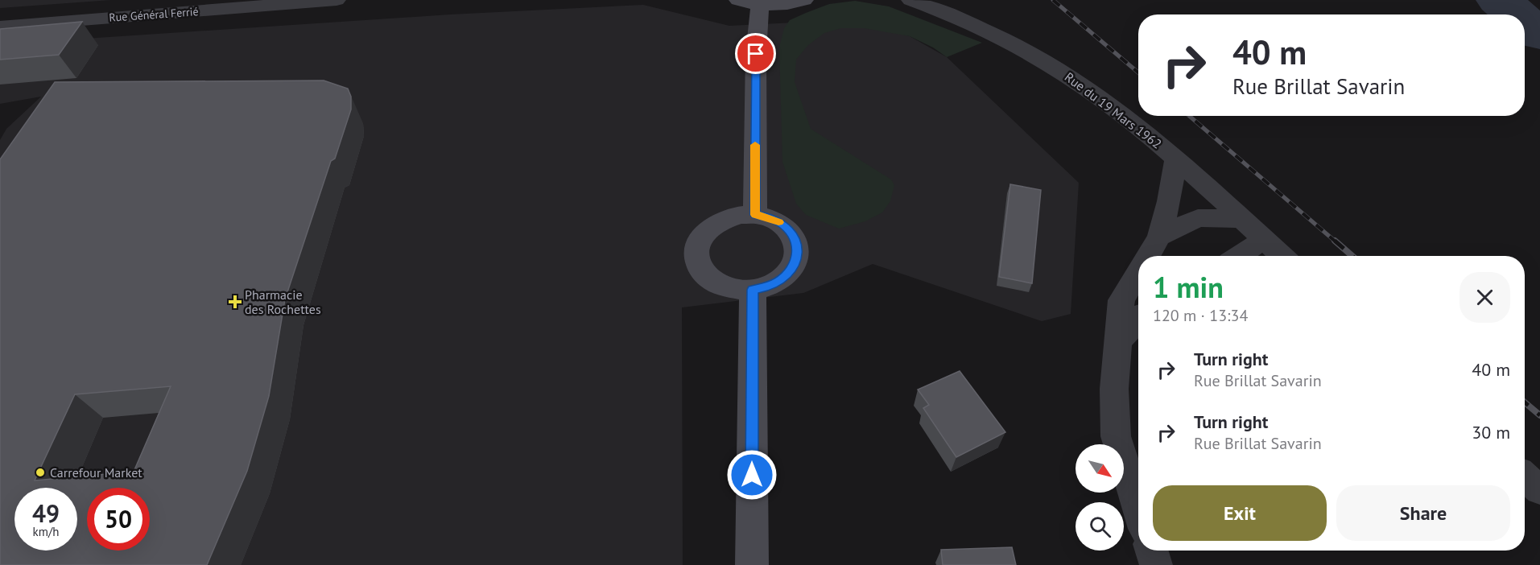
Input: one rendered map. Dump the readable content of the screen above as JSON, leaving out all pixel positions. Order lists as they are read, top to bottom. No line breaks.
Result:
{"streets":{"street":["Rue Général Ferrié","Rue du 19 Mars 1962"]},"places":{"health":["Pharmacie des Rochettes"],"other":["Carrefour Market"]},"north":"bottom right","page":{"turn":["40 m","Rue Brillat Savarin"],"heading":["1 min","120 m · 13:34"],"list":[{"name":"Turn right","note":"Rue Brillat Savarin","value":"40 m"},{"name":"Turn right","note":"Rue Brillat Savarin","value":"30 m"}],"buttons":["Exit","Share"],"speed":"49 km/h","limit":"50"}}
